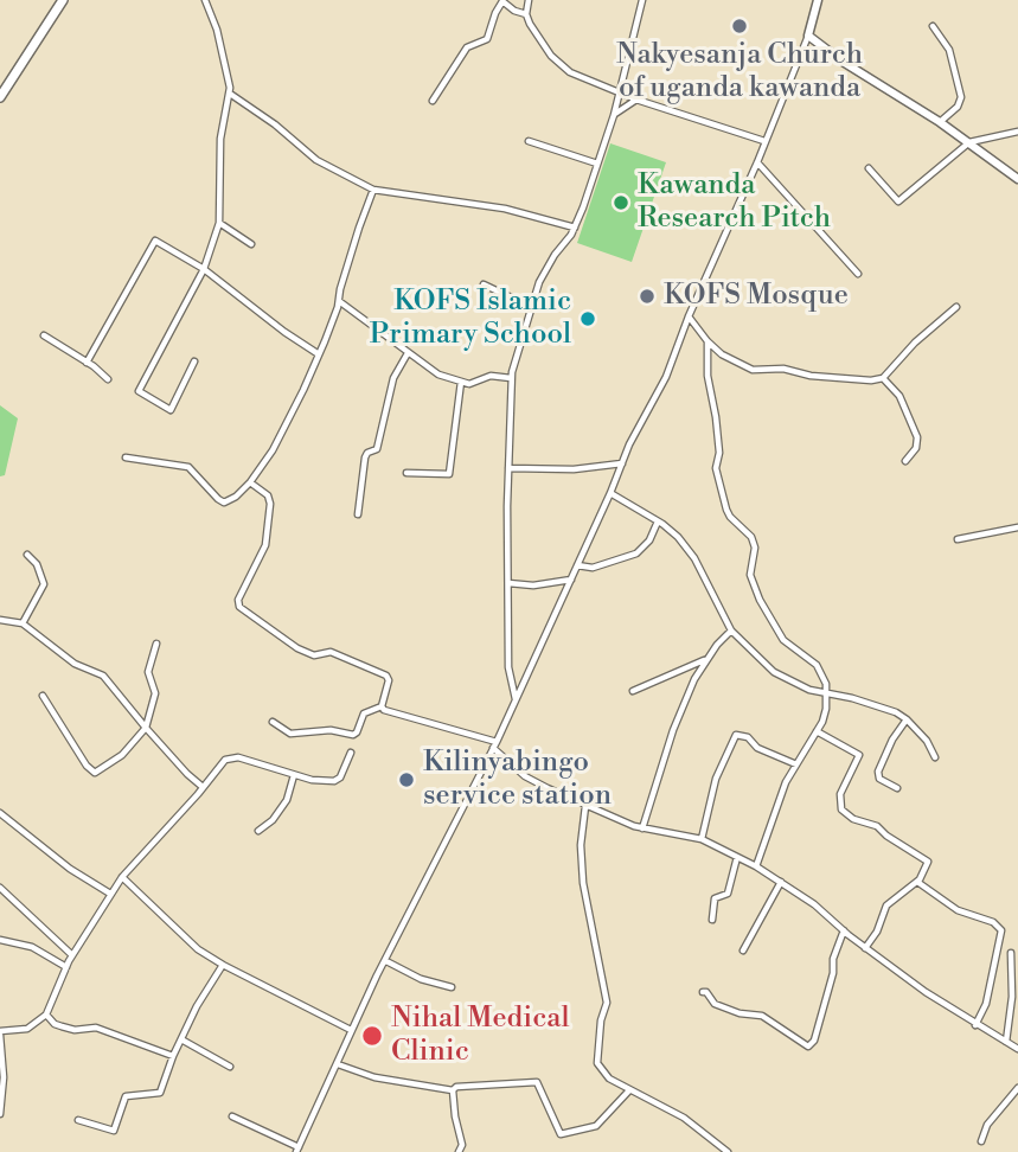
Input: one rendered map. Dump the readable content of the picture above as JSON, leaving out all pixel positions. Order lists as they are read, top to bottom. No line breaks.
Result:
{"places":["Nakyesanja Church of uganda kawanda","Kawanda Research Pitch","KOFS Mosque","KOFS Islamic Primary School","Kilinyabingo service station","Nihal Medical Clinic"]}
